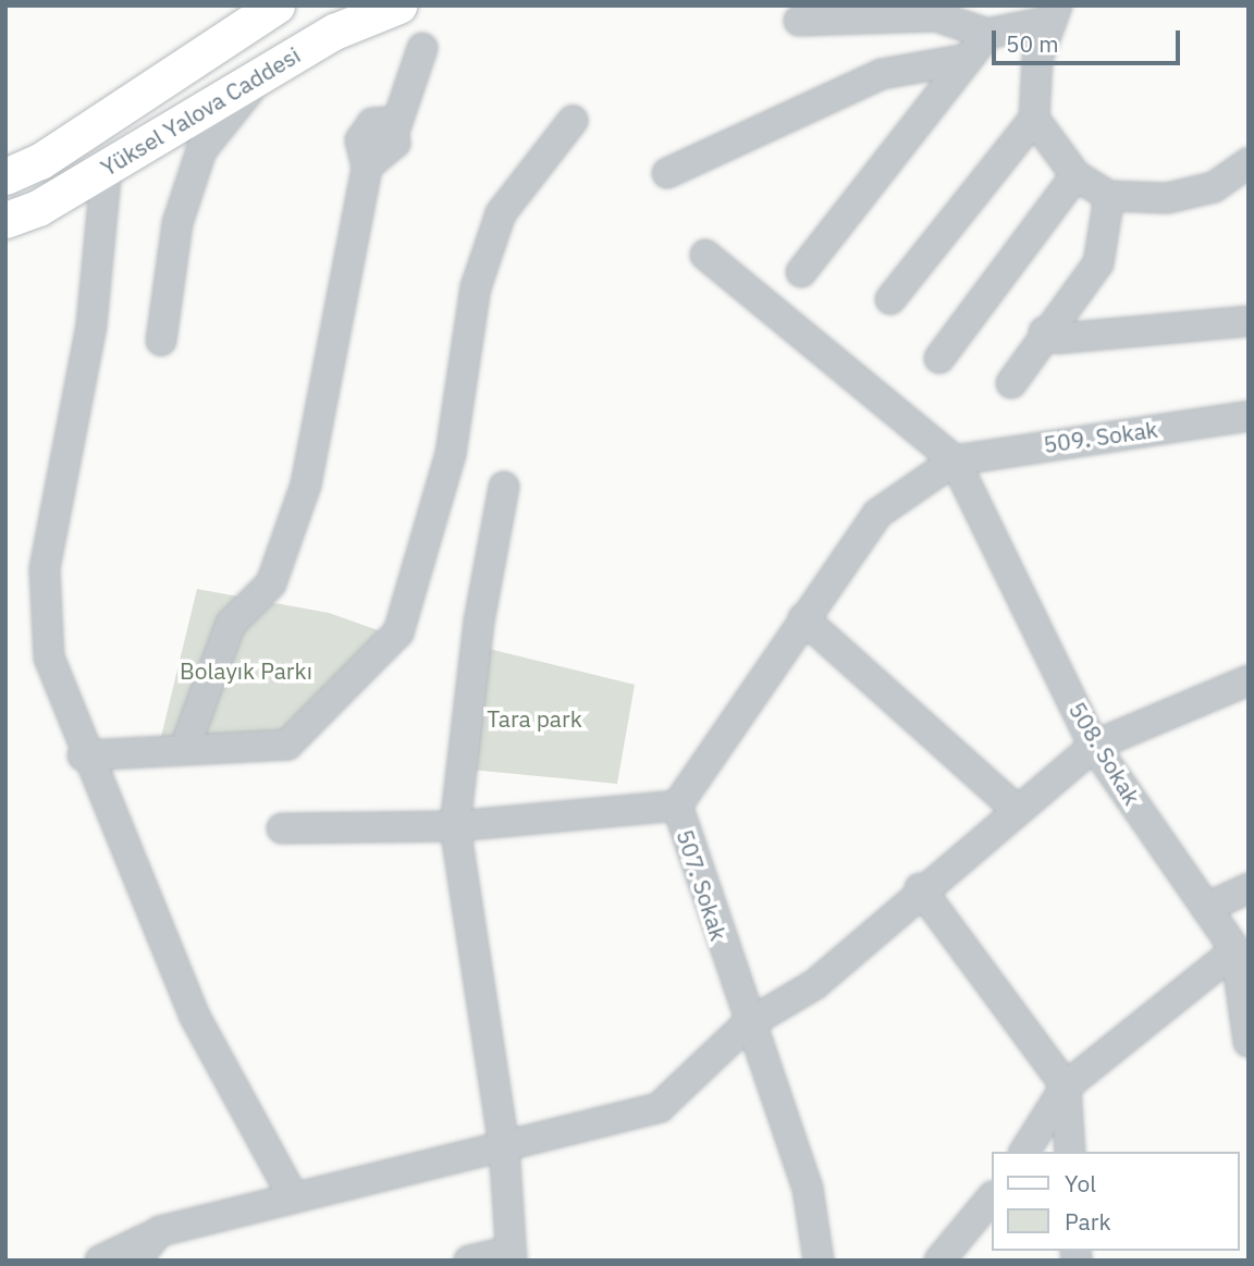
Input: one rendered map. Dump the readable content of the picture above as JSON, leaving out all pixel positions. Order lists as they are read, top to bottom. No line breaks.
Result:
{"streets":{"main road":["Yüksel Yalova Caddesi"],"street":["509. Sokak","508. Sokak","507. Sokak"]},"crossings":[["509. Sokak","508. Sokak"],["509. Sokak","507. Sokak"],["508. Sokak","507. Sokak"]],"parks":["Bolayık Parkı","Tara park"],"legend":["Yol","Park"],"scale_bar":"50 m"}
